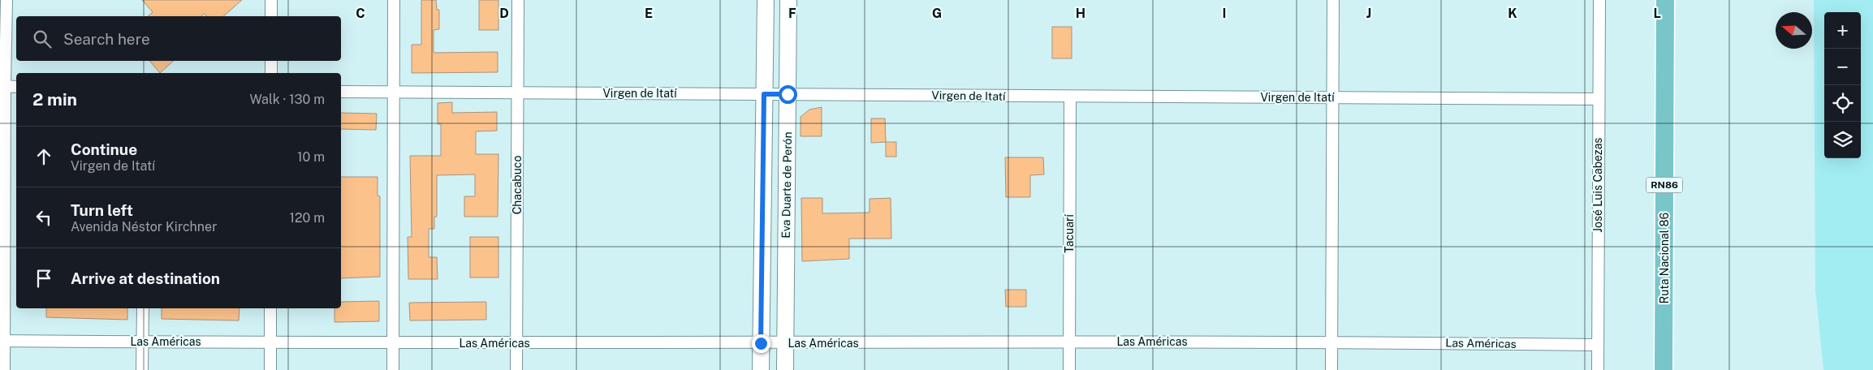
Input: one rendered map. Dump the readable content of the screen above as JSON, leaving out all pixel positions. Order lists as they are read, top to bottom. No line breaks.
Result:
{"streets":{"main road":["RN86","Ruta Nacional 86"],"street":["Virgen de Itatí","Chacabuco","Eva Duarte de Perón","José Luis Cabezas","Tacuarí","Las Américas"]},"crossings":[["Virgen de Itatí","Chacabuco"],["Virgen de Itatí","Eva Duarte de Perón"],["Virgen de Itatí","José Luis Cabezas"],["Virgen de Itatí","Tacuarí"],["Chacabuco","Las Américas"],["Eva Duarte de Perón","Las Américas"],["José Luis Cabezas","Las Américas"],["Tacuarí","Las Américas"]],"north":"left","page":{"map_buttons":["+","−"],"search":"Search here","heading":["2 min","Walk · 130 m"],"list":[["Continue","Virgen de Itatí","10 m"],["Turn left","Avenida Néstor Kirchner","120 m"],"Arrive at destination"]},"grid":{"columns":["C","D","E","F","G","H","I","J","K","L"]}}
